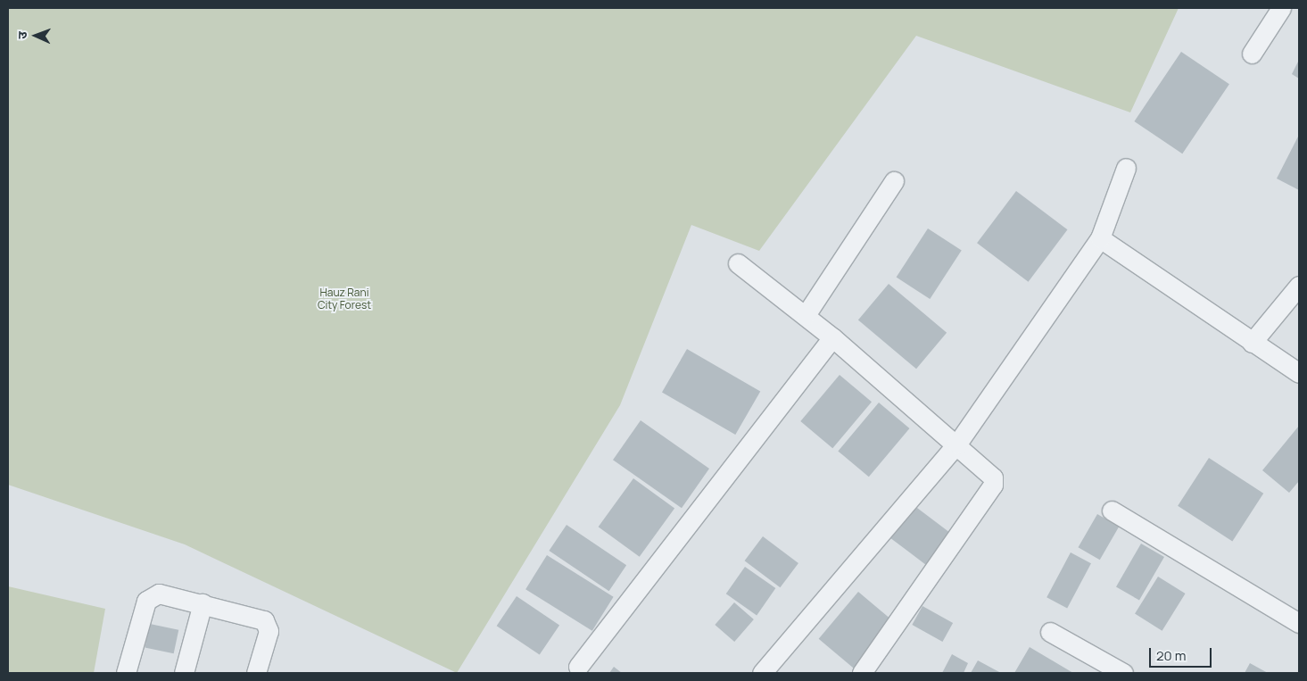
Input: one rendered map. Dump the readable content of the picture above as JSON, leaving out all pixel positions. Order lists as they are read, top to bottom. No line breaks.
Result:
{"parks":["Hauz Rani City Forest"],"scale_bar":"20 m","north":"left"}
